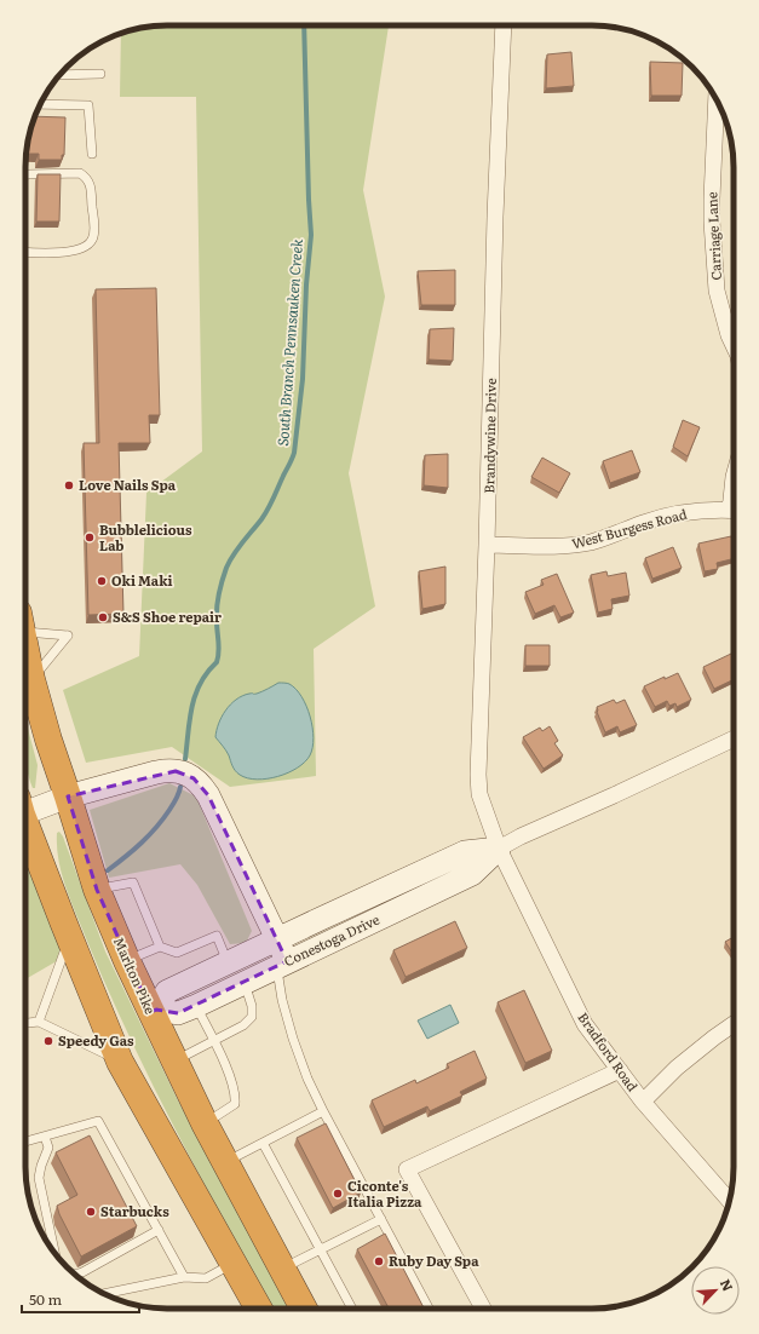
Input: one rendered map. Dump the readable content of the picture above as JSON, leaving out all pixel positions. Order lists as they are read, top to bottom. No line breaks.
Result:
{"streets":{"highway":["Marlton Pike"],"street":["Carriage Lane","Brandywine Drive","West Burgess Road","Conestoga Drive","Bradford Road"]},"crossings":[["Brandywine Drive","West Burgess Road"],["Brandywine Drive","Conestoga Drive"],["Brandywine Drive","Bradford Road"],["Conestoga Drive","Marlton Pike"],["Conestoga Drive","Bradford Road"]],"water":["South Branch Pennsauken Creek"],"places":["Love Nails Spa","Bubblelicious Lab","Oki Maki","S&S Shoe repair","Speedy Gas","Ciconte's Italia Pizza","Starbucks","Ruby Day Spa"],"scale_bar":"50 m","north":"top right"}
